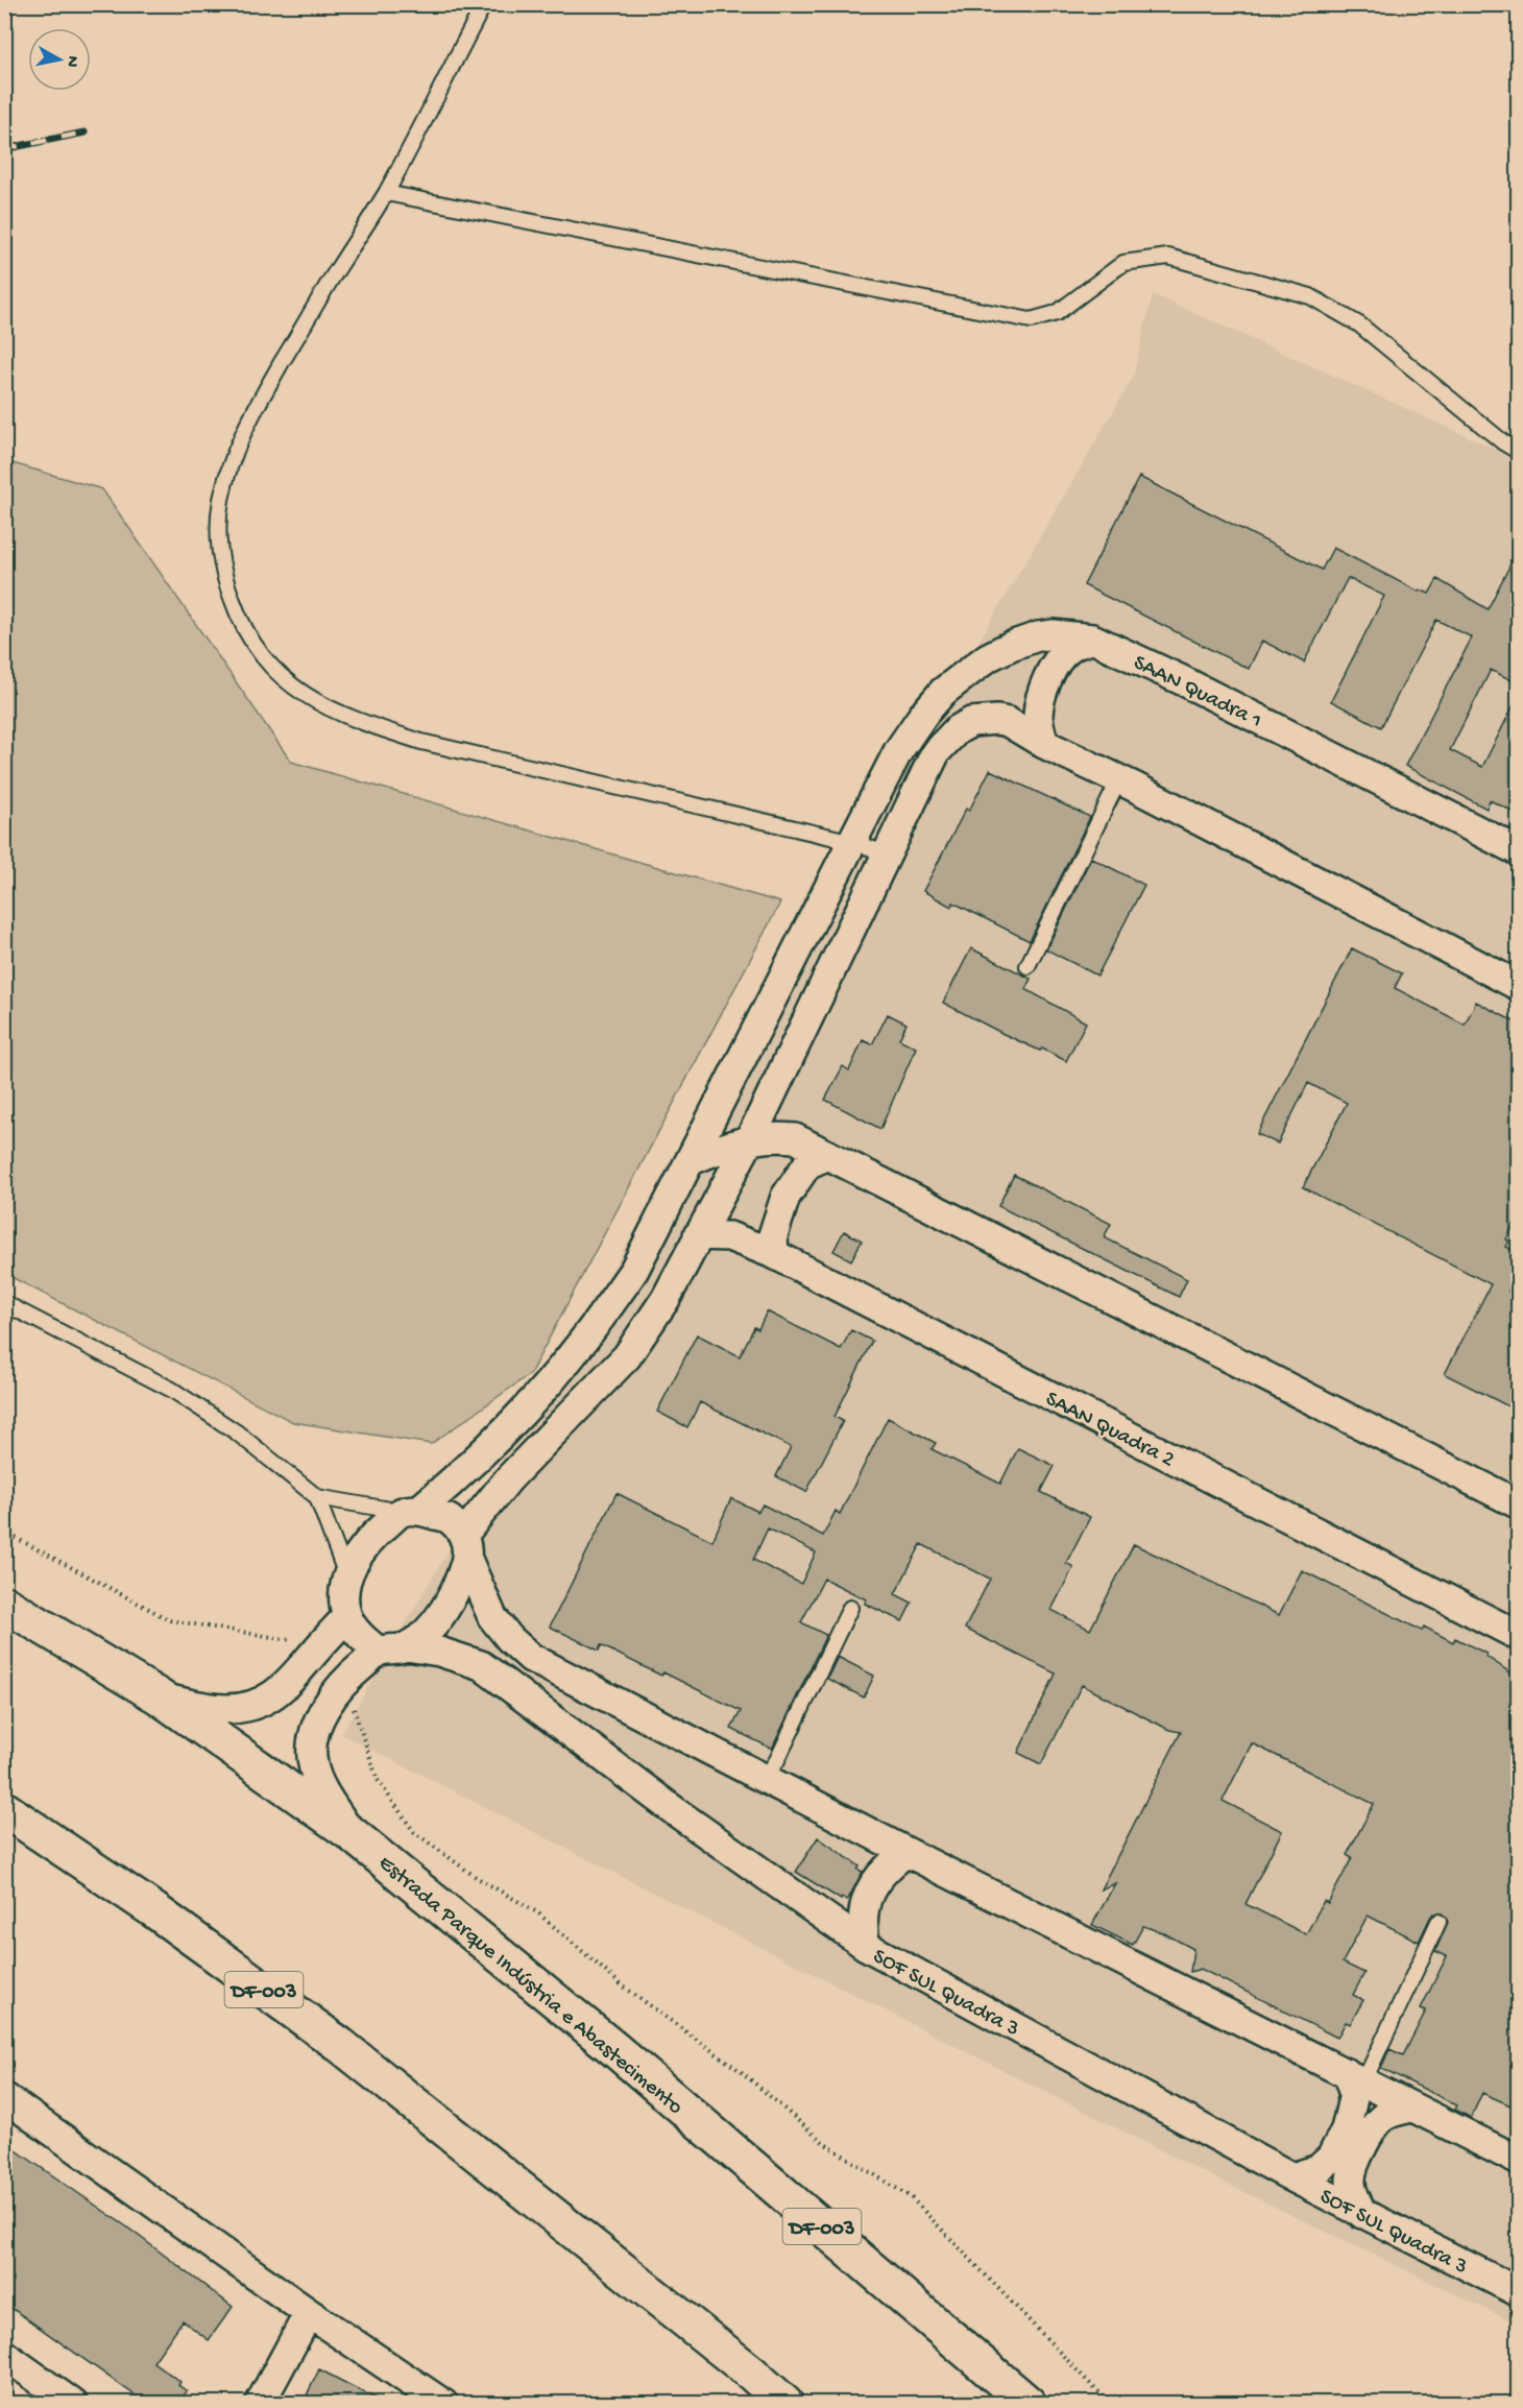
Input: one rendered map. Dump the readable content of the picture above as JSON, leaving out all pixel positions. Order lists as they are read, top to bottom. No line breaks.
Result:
{"streets":{"highway":["Estrada Parque Indústria e Abastecimento","DF-003"],"street":["SAAN Quadra 1","SAAN Quadra 2","SOF SUL Quadra 3"]},"crossings":[["SAAN Quadra 1","SOF SUL Quadra 3"]],"north":"right"}
